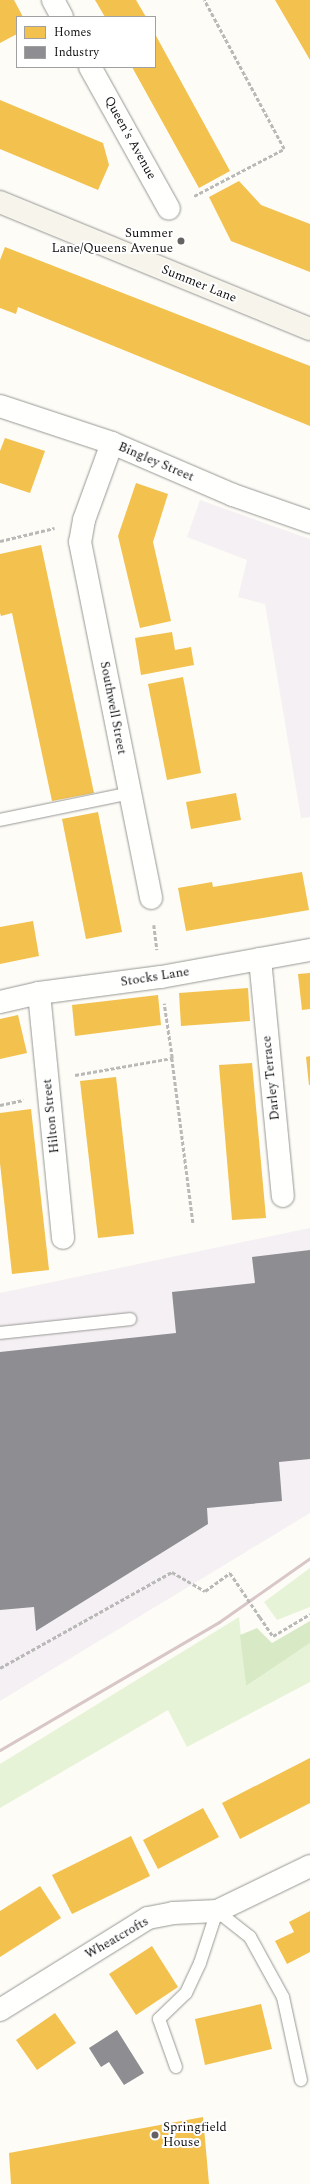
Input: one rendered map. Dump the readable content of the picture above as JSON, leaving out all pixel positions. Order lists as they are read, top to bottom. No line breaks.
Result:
{"streets":{"street":["Queen's Avenue","Summer Lane","Bingley Street","Southwell Street","Stocks Lane","Darley Terrace","Hilton Street","Wheatcrofts"]},"crossings":[["Bingley Street","Southwell Street"],["Stocks Lane","Darley Terrace"],["Stocks Lane","Hilton Street"]],"places":["Summer Lane/Queens Avenue","Springfield House"],"legend":["Homes","Industry"]}
